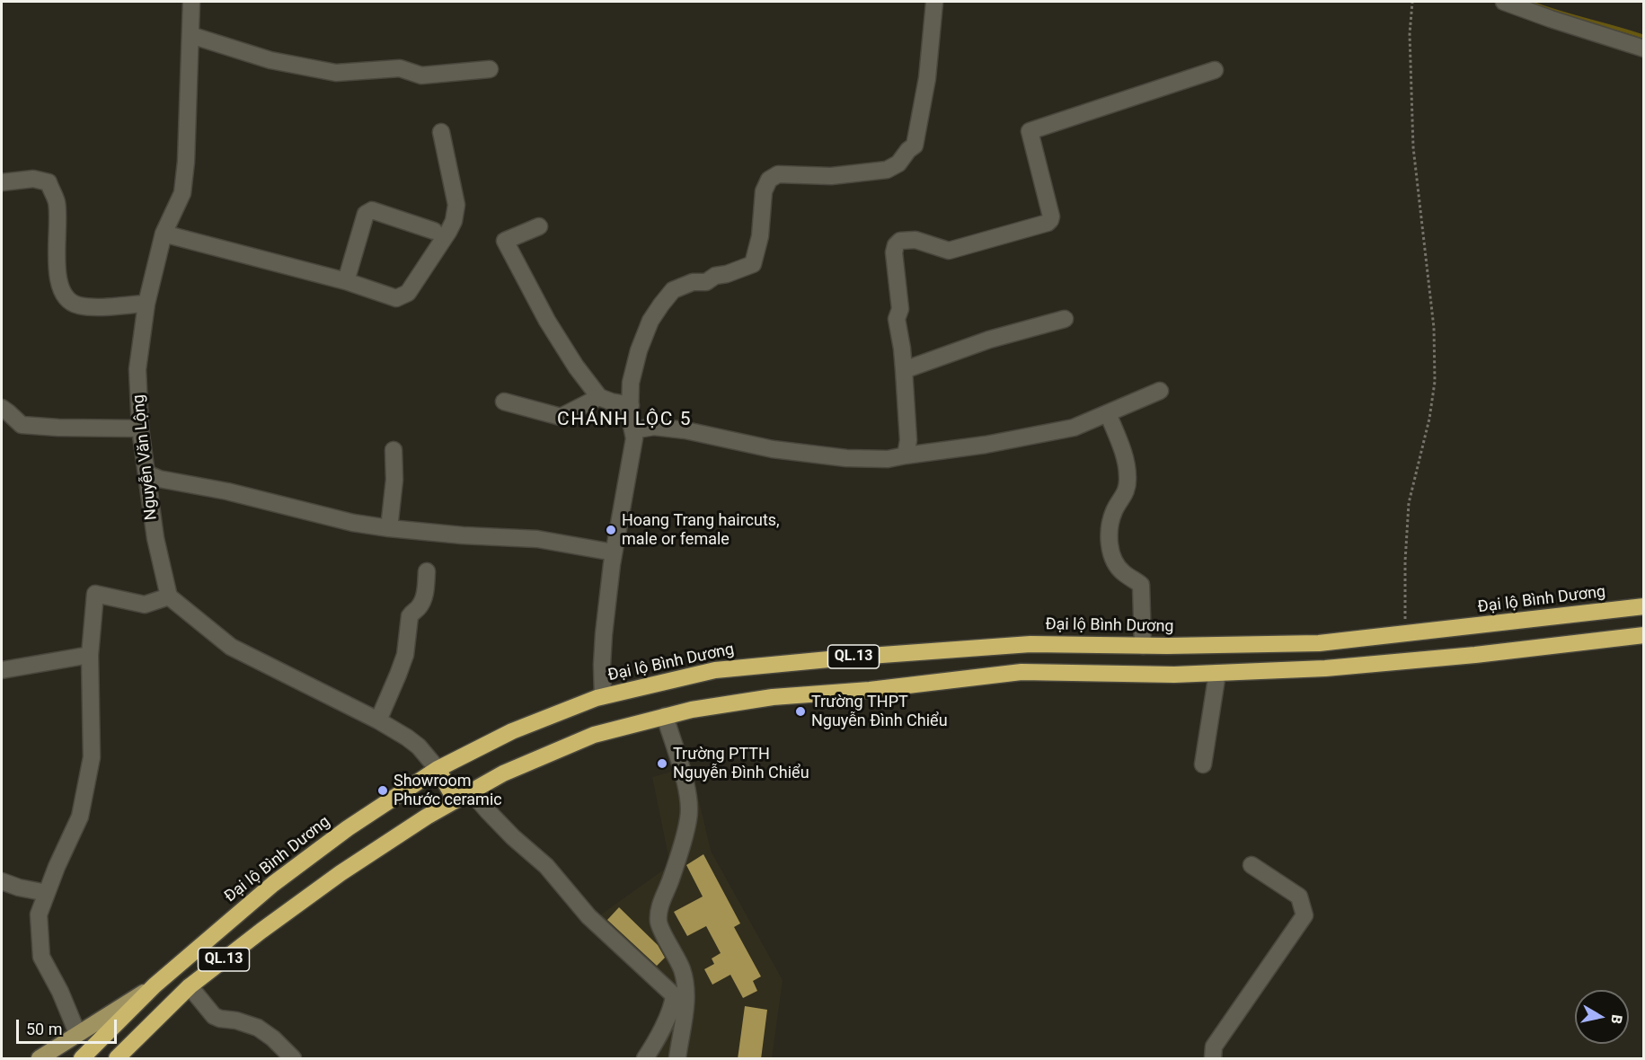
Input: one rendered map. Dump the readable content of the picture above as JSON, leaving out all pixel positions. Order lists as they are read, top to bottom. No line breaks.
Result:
{"streets":{"highway":["Đại lộ Bình Dương","QL.13"],"street":["Nguyễn Văn Lộng"]},"districts":["CHÁNH LỘC 5"],"places":["Hoang Trang haircuts, male or female","Trường THPT Nguyễn Đình Chiểu","Trường PTTH Nguyễn Đình Chiểu","Showroom Phước ceramic"],"scale_bar":"50 m","north":"right"}
